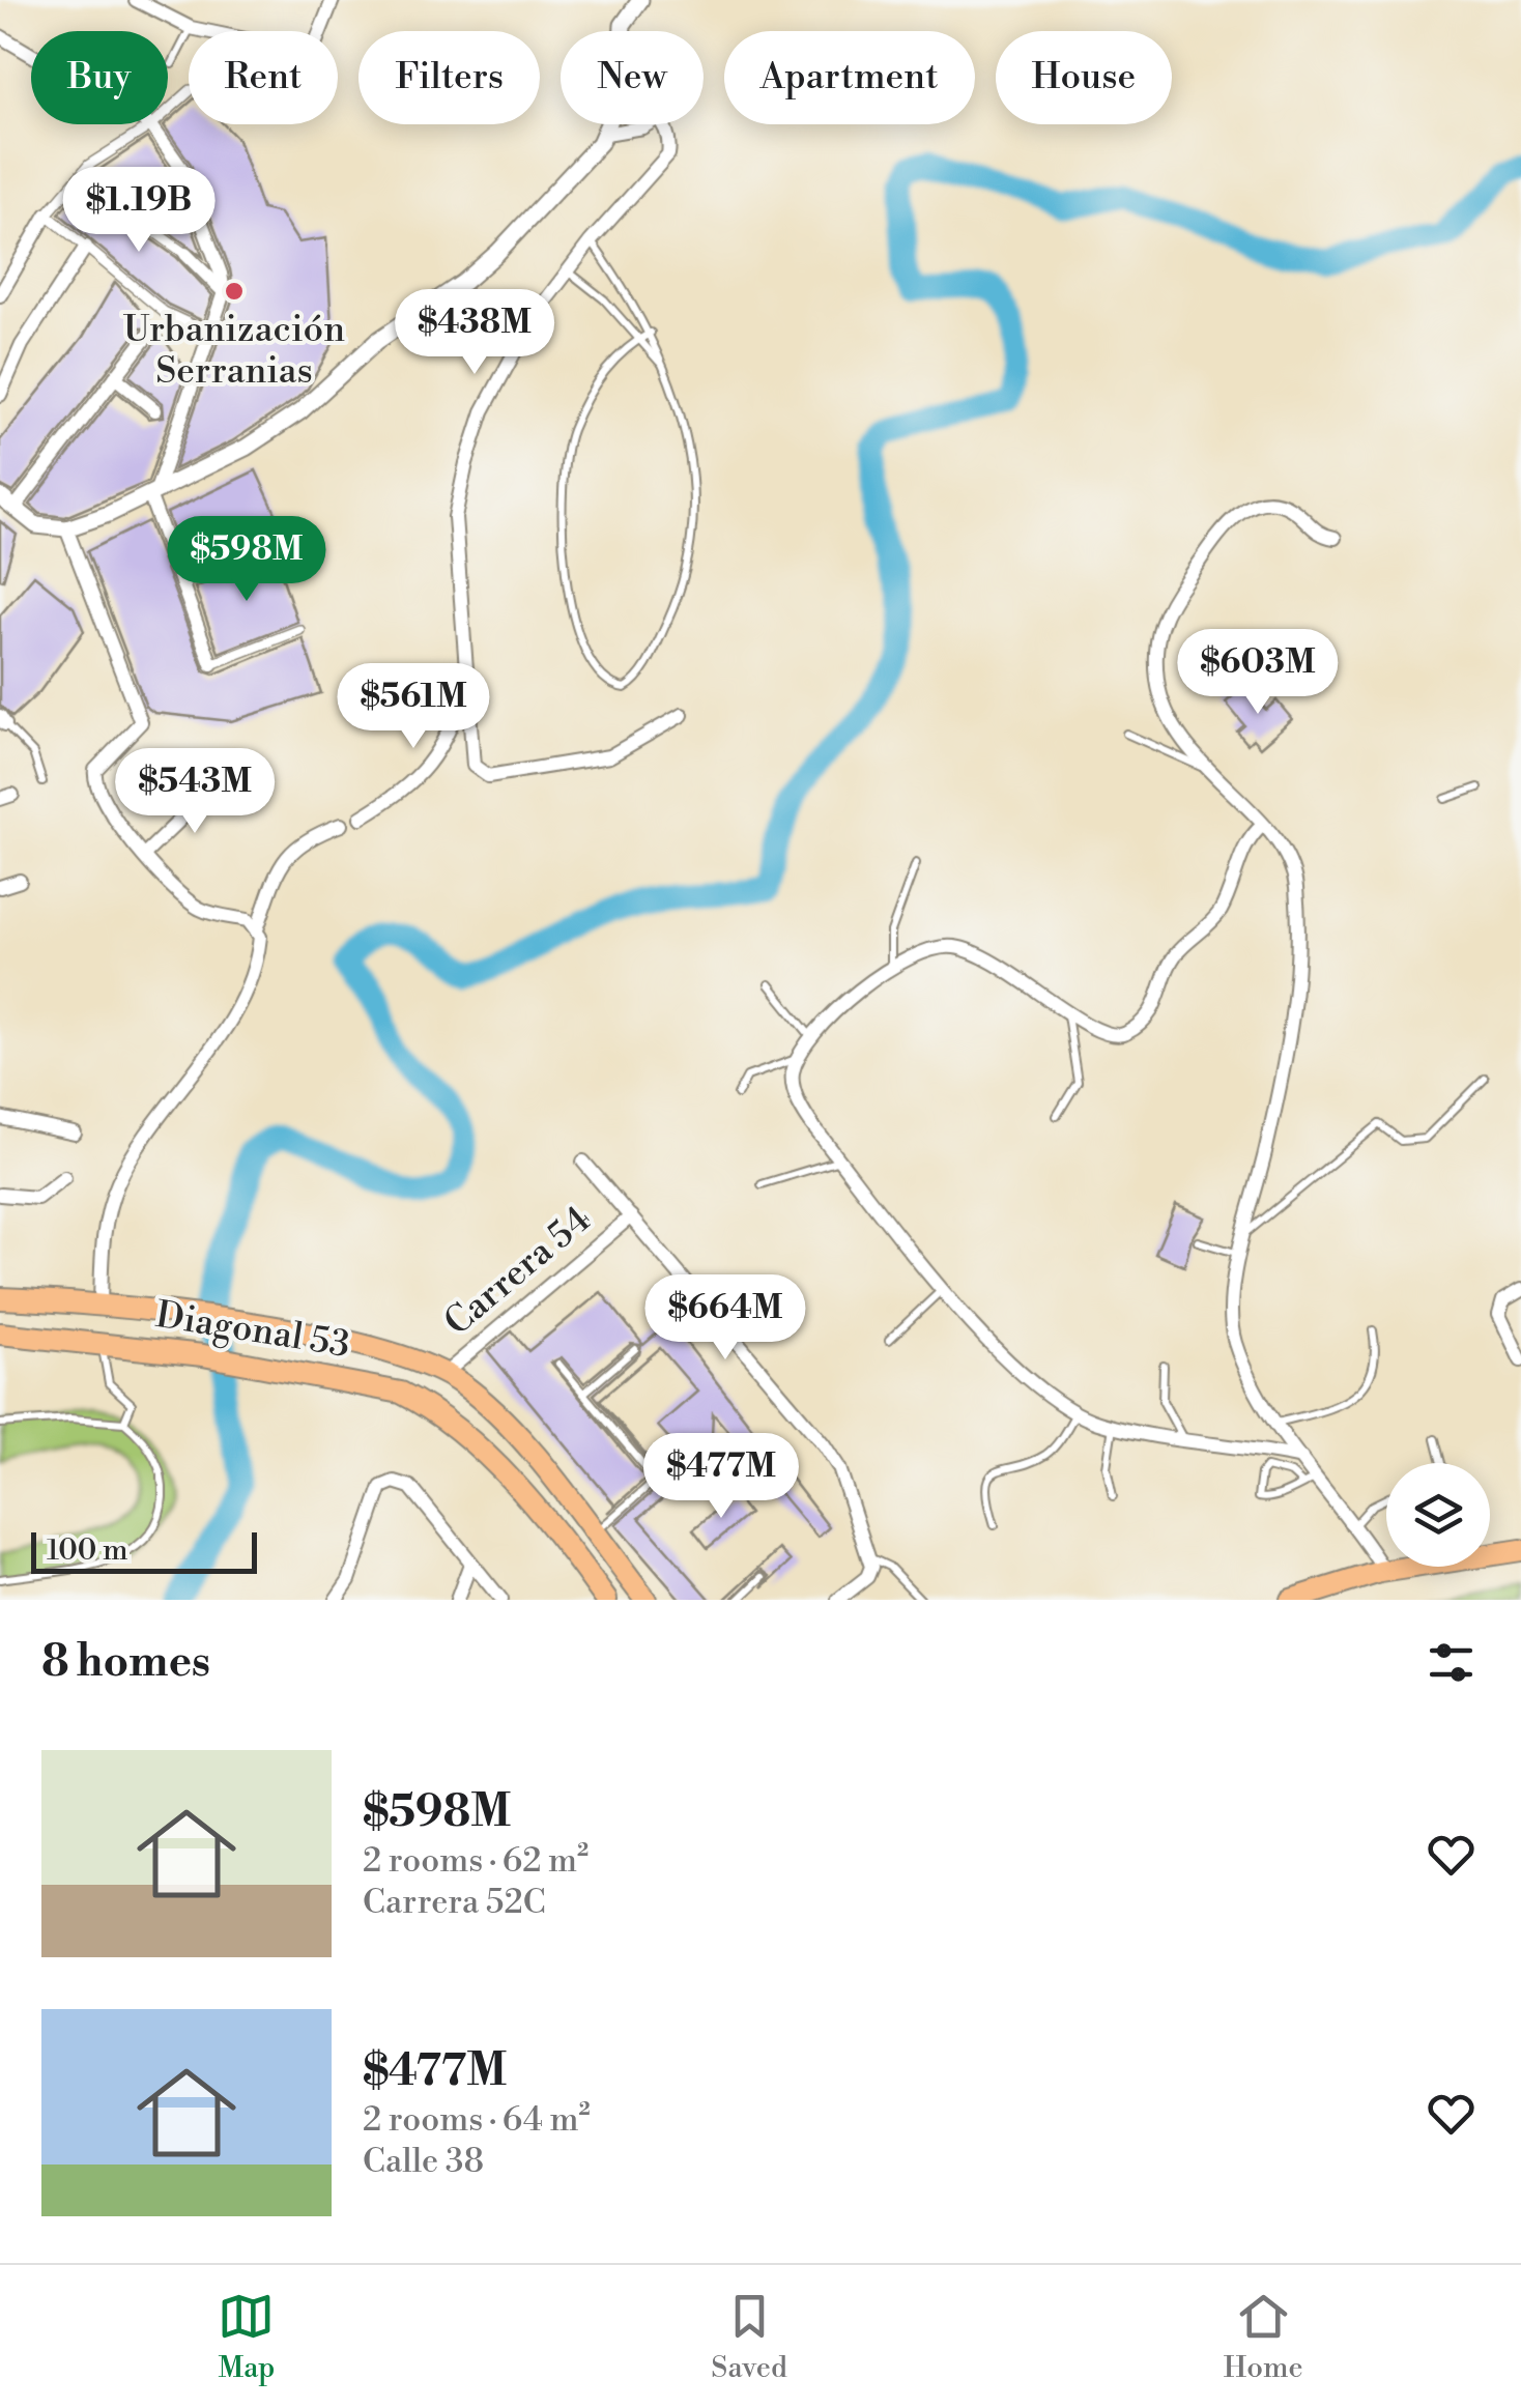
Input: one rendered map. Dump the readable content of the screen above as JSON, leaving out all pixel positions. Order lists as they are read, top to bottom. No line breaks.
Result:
{"streets":{"main road":["Diagonal 53"],"street":["Carrera 54"]},"crossings":[["Carrera 54","Diagonal 53"]],"places":["Urbanización Serranias"],"scale_bar":"100 m","page":{"chip":["Buy","Rent","Filters","New","Apartment","House"],"price":["$1.19B","$438M","$598M","$603M","$561M","$543M","$664M","$477M"],"scale":"100 m","heading":"8 homes","list":[{"name":"$598M","note":"2 rooms · 62 m² · Carrera 52C"},{"name":"$477M","note":"2 rooms · 64 m² · Calle 38"}],"tabs":["Map","Saved","Home"]}}
